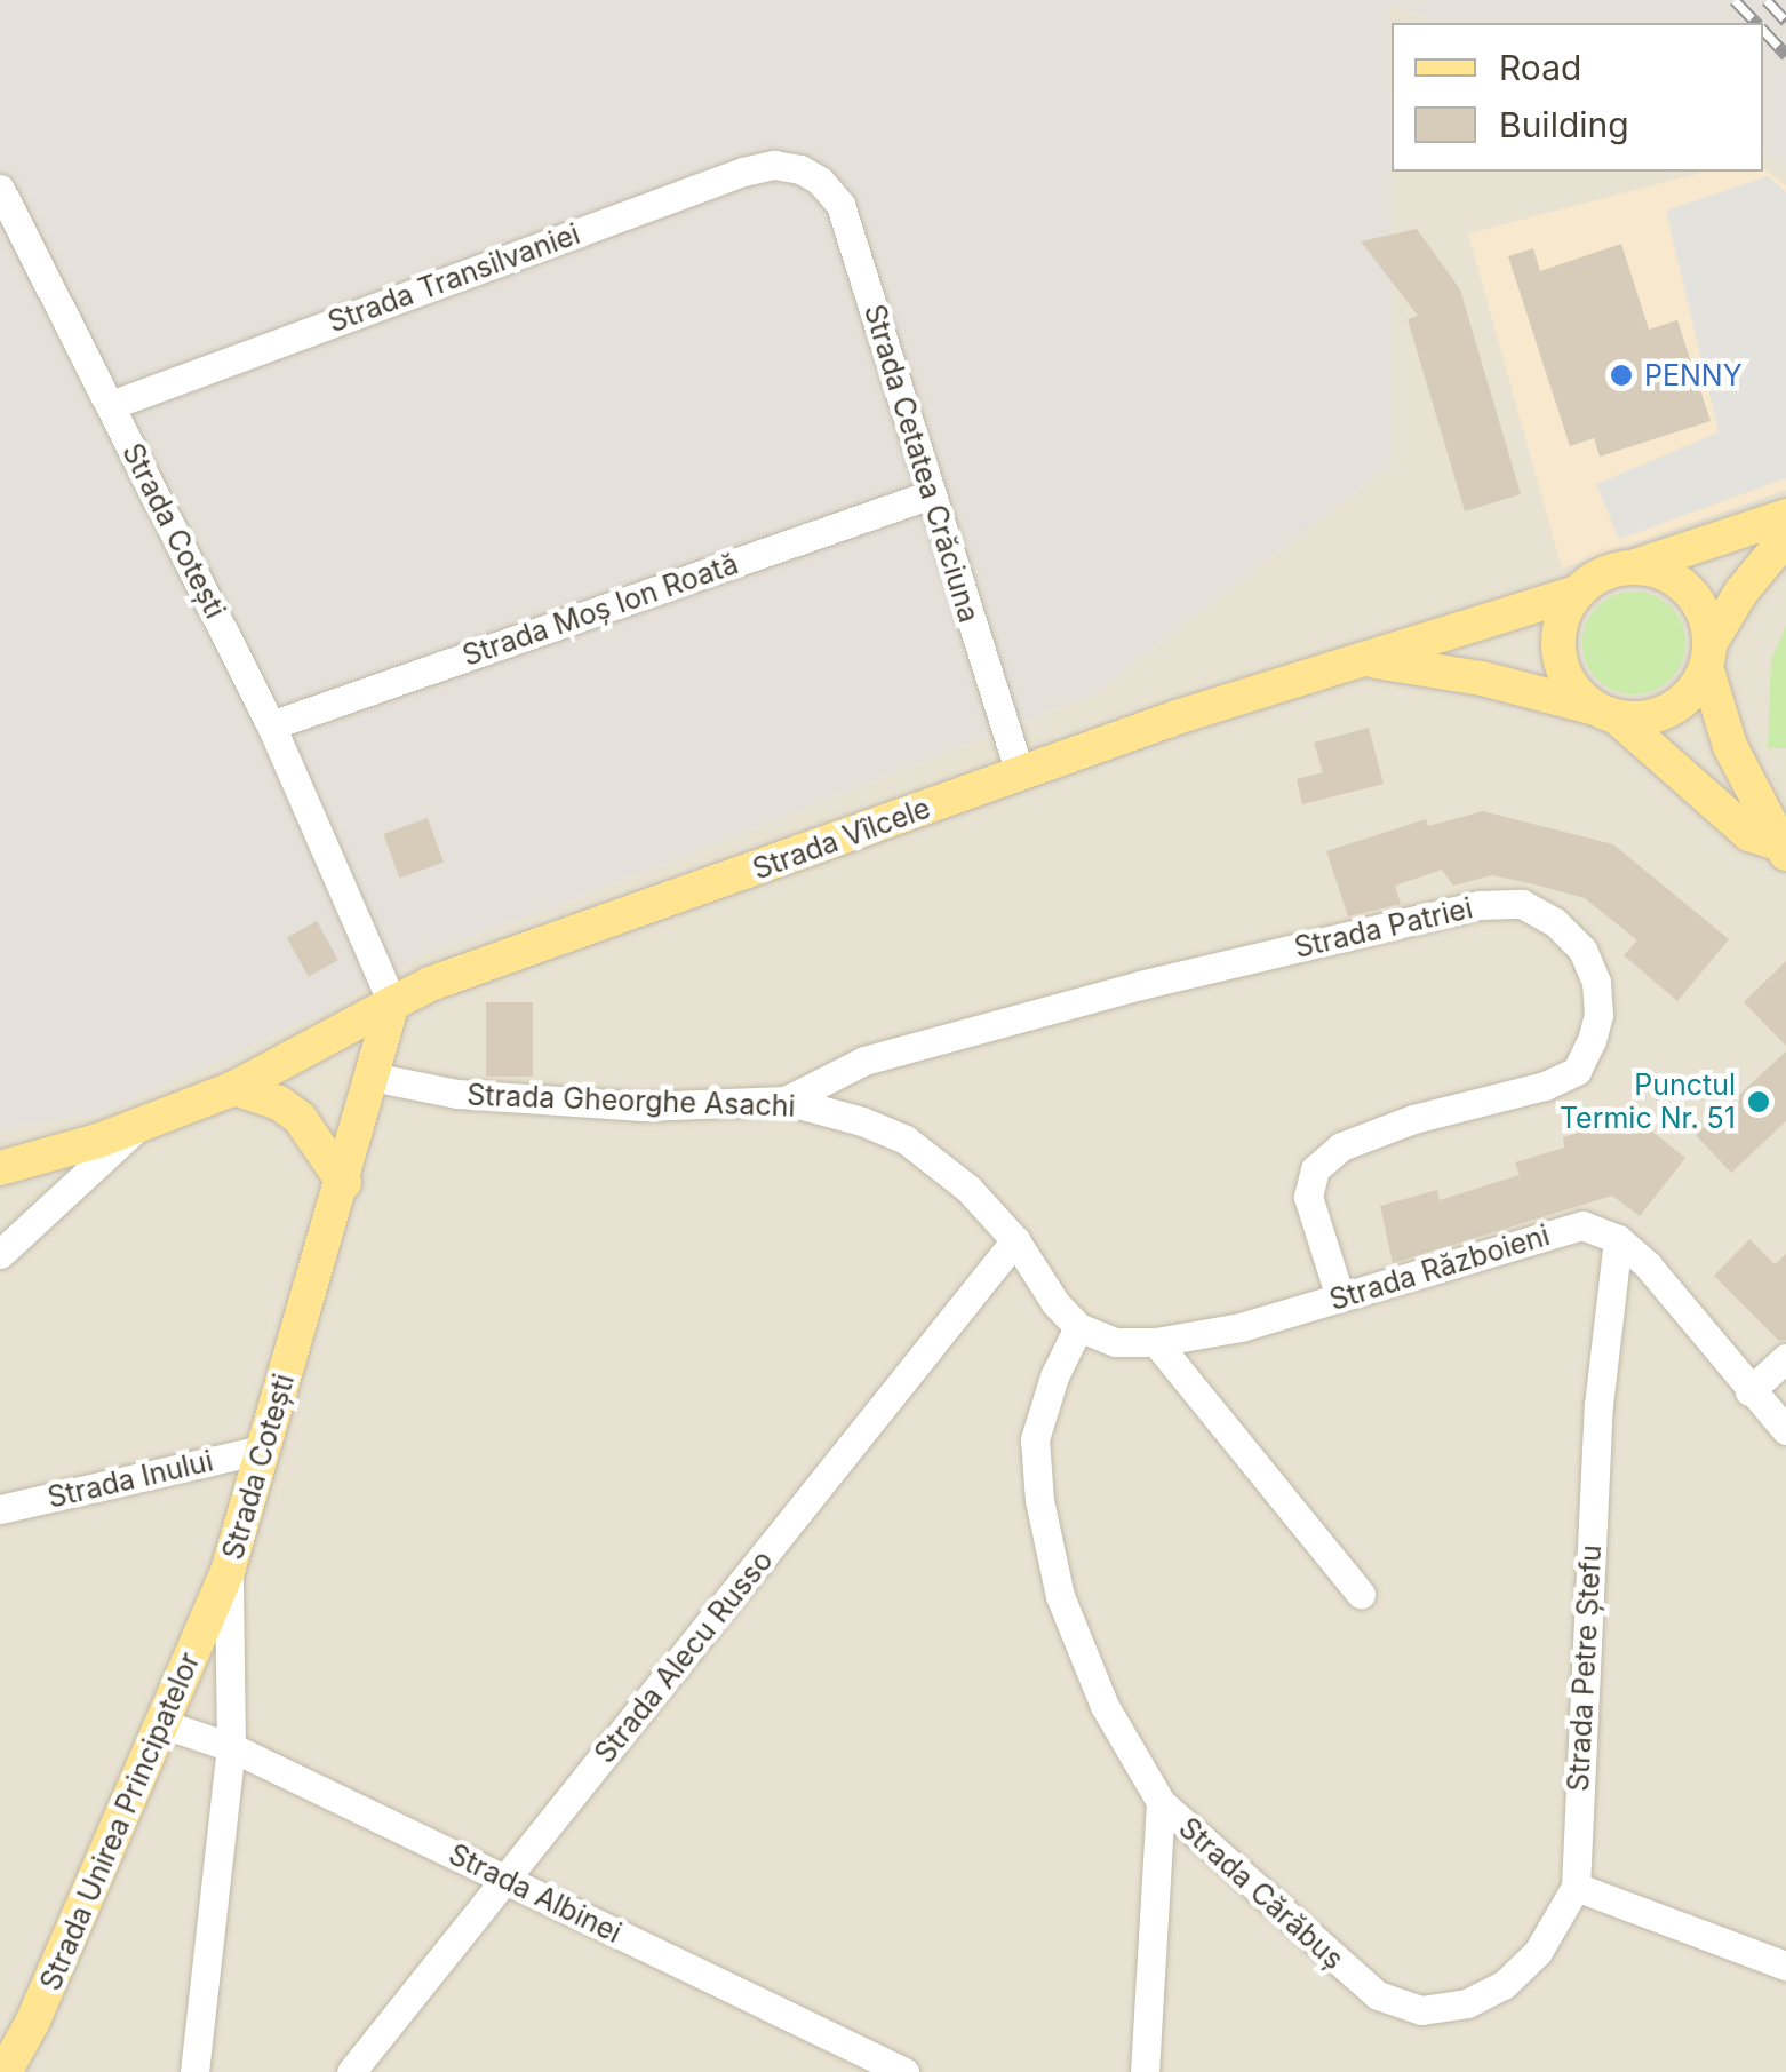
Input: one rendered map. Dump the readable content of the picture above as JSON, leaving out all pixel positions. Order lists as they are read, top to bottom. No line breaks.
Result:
{"streets":{"main road":["Strada Cotești","Strada Vîlcele","Strada Unirea Principatelor"],"street":["Strada Transilvaniei","Strada Cetatea Crăciuna","Strada Moș Ion Roată","Strada Patriei","Strada Gheorghe Asachi","Strada Războieni","Strada Inului","Strada Alecu Russo","Strada Petre Ștefu","Strada Albinei","Strada Cărăbuș"]},"crossings":[["Strada Transilvaniei","Strada Cetatea Crăciuna"],["Strada Transilvaniei","Strada Cotești"],["Strada Cetatea Crăciuna","Strada Moș Ion Roată"],["Strada Cetatea Crăciuna","Strada Vîlcele"],["Strada Cotești","Strada Moș Ion Roată"],["Strada Cotești","Strada Vîlcele"],["Strada Cotești","Strada Gheorghe Asachi"],["Strada Cotești","Strada Inului"],["Strada Cotești","Strada Unirea Principatelor"],["Strada Cotești","Strada Albinei"],["Strada Patriei","Strada Gheorghe Asachi"],["Strada Patriei","Strada Războieni"],["Strada Gheorghe Asachi","Strada Războieni"],["Strada Gheorghe Asachi","Strada Alecu Russo"],["Strada Războieni","Strada Petre Ștefu"],["Strada Alecu Russo","Strada Albinei"],["Strada Petre Ștefu","Strada Cărăbuș"],["Strada Unirea Principatelor","Strada Albinei"]],"places":["PENNY","Punctul Termic Nr. 51"],"legend":["Road","Building"]}
